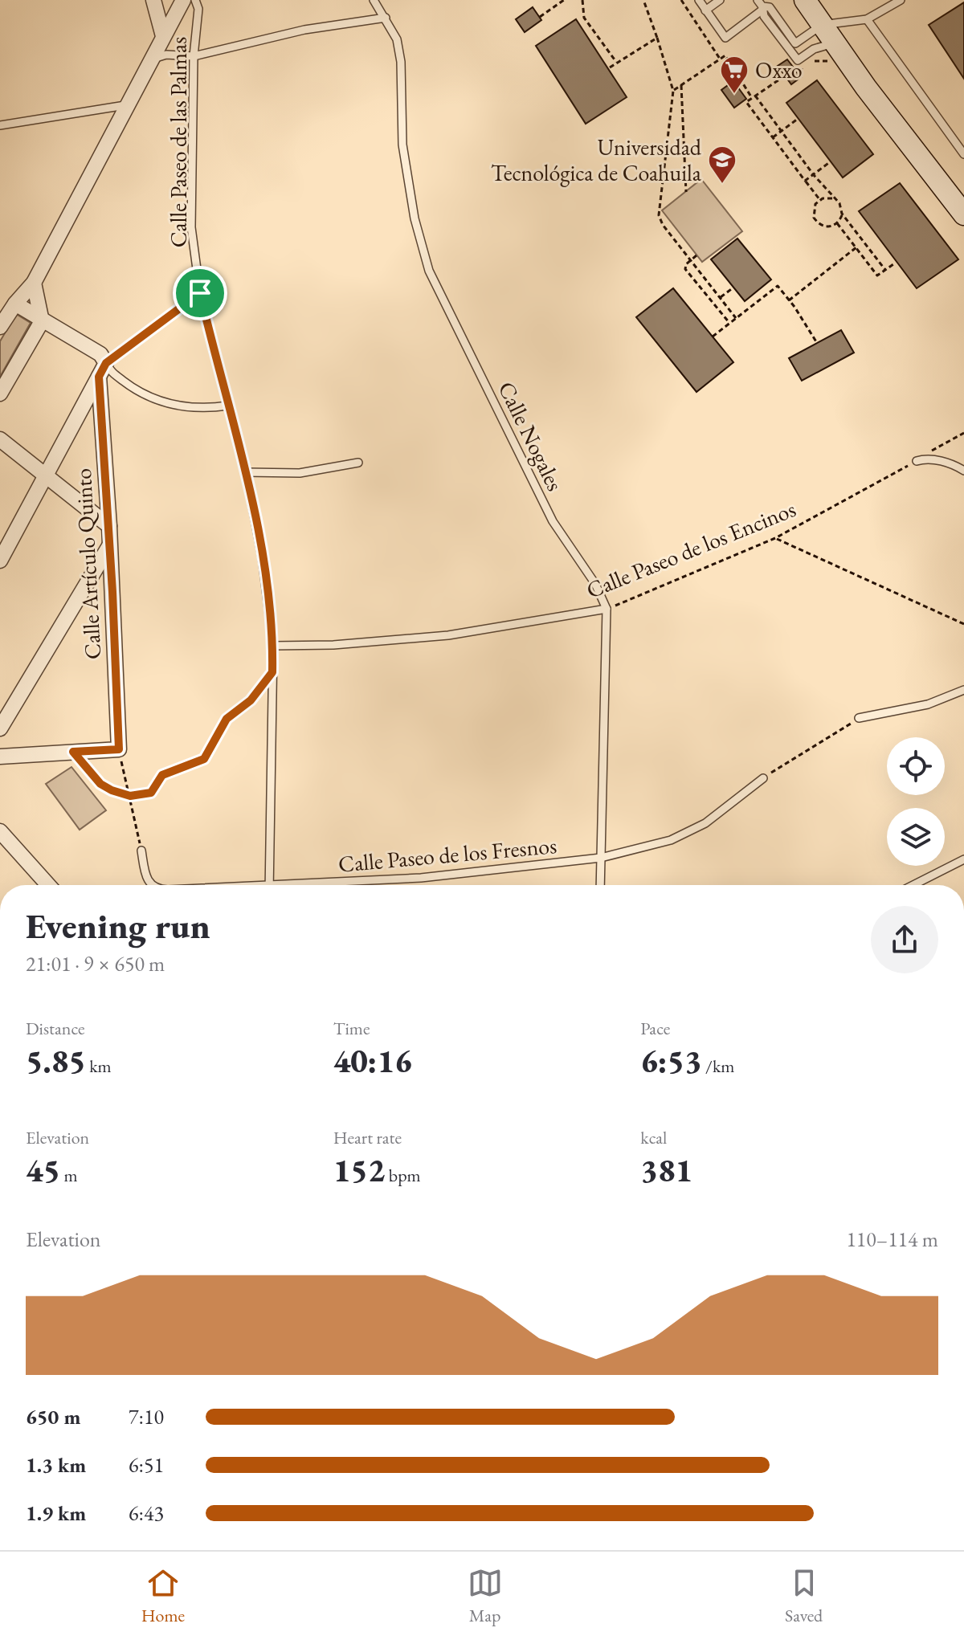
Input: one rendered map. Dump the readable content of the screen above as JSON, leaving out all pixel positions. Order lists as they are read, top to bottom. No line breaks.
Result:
{"streets":{"street":["Calle Artículo Quinto"],"lane":["Calle Paseo de las Palmas","Calle Nogales","Calle Paseo de los Encinos","Calle Paseo de los Fresnos"]},"crossings":[["Calle Paseo de las Palmas","Calle Paseo de los Encinos"],["Calle Nogales","Calle Paseo de los Encinos"],["Calle Nogales","Calle Paseo de los Fresnos"]],"places":{"supermarket":["Oxxo"],"school or university":["Universidad Tecnológica de Coahuila"]},"page":{"heading":["Evening run","21:01 · 9 × 650 m"],"stats":[["Distance","5.85 km"],["Time","40:16"],["Pace","6:53 /km"],["Elevation","45 m"],["Heart rate","152 bpm"],["kcal","381"]],"chart":["Elevation","110–114 m"],"list":[{"name":"650 m","note":"7:10"},{"name":"1.3 km","note":"6:51"},{"name":"1.9 km","note":"6:43"}],"tabs":["Home","Map","Saved"]}}
